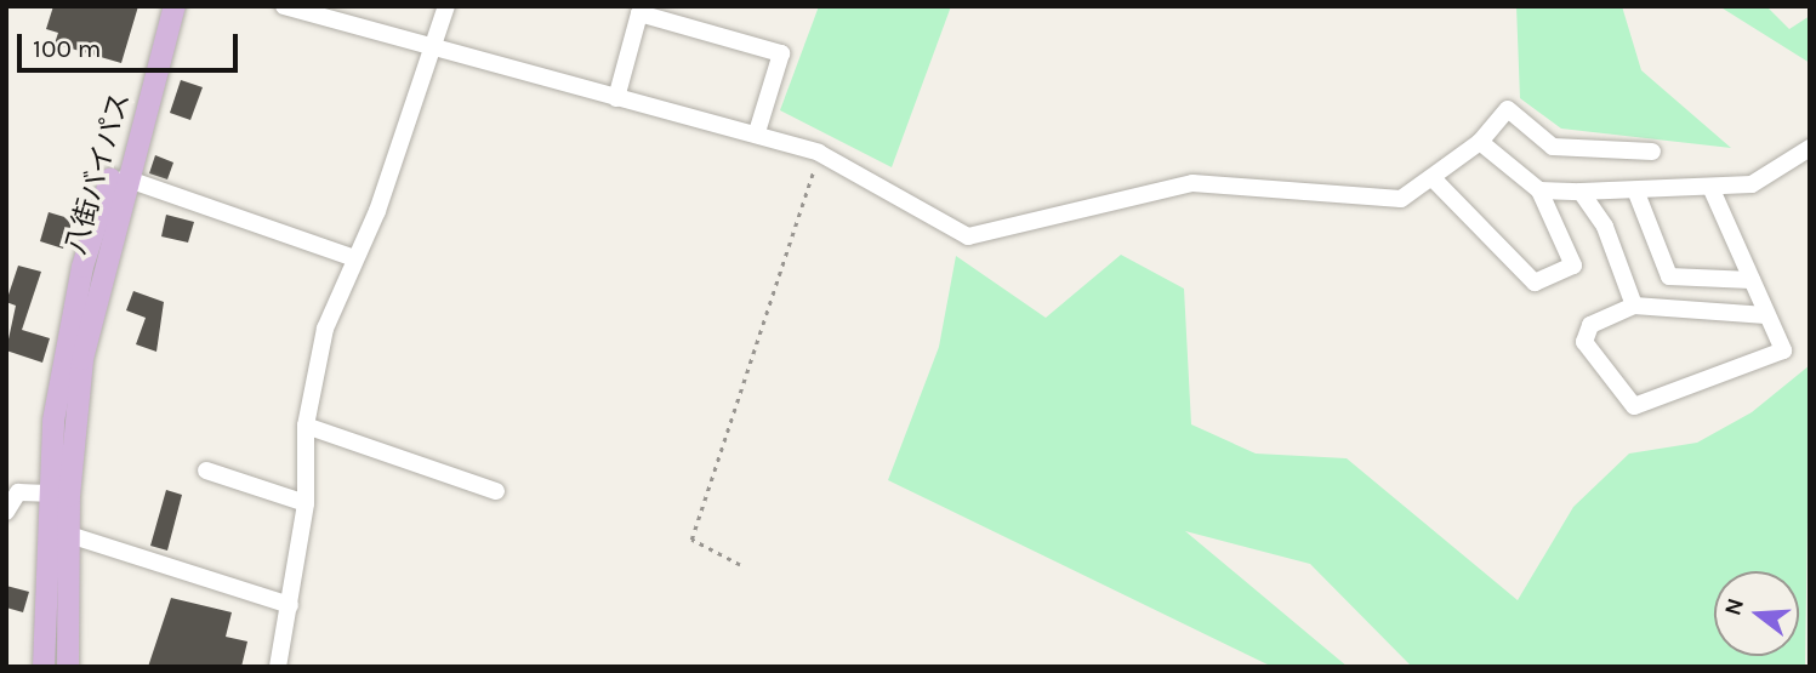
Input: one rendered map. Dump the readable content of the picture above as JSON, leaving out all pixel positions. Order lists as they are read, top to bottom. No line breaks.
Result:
{"streets":{"main road":["八街バイパス"]},"scale_bar":"100 m","north":"left"}
